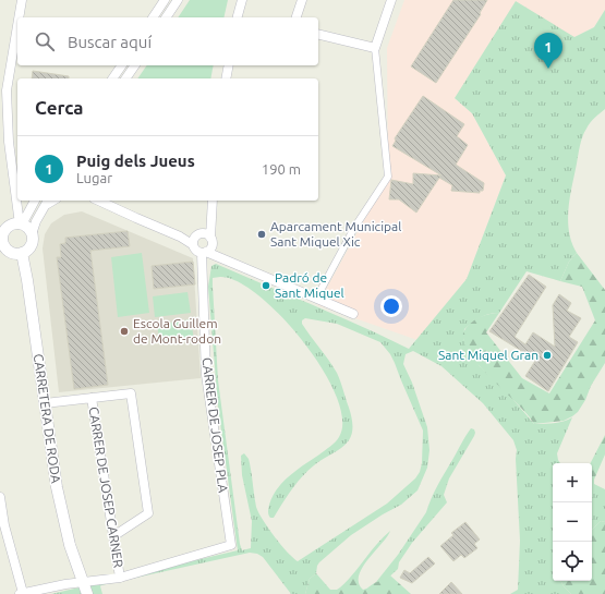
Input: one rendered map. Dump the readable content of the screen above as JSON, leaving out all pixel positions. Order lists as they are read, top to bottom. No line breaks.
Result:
{"streets":{"street":["CARRETERA DE RODA","CARRER DE JOSEP PLA","CARRER DE JOSEP CARNER"]},"crossings":[["CARRER DE JOSEP PLA","CARRER DE JOSEP CARNER"]],"places":["Aparcament Municipal Sant Miquel Xic","Padró de Sant Miquel","Escola Guillem de Mont-rodon","Sant Miquel Gran"],"page":{"search":"Buscar aquí","pins":"1","heading":"Cerca","list":[{"mark":"1","name":"Puig dels Jueus","note":"Lugar","value":"190 m"}],"map_buttons":["+","−"]}}
